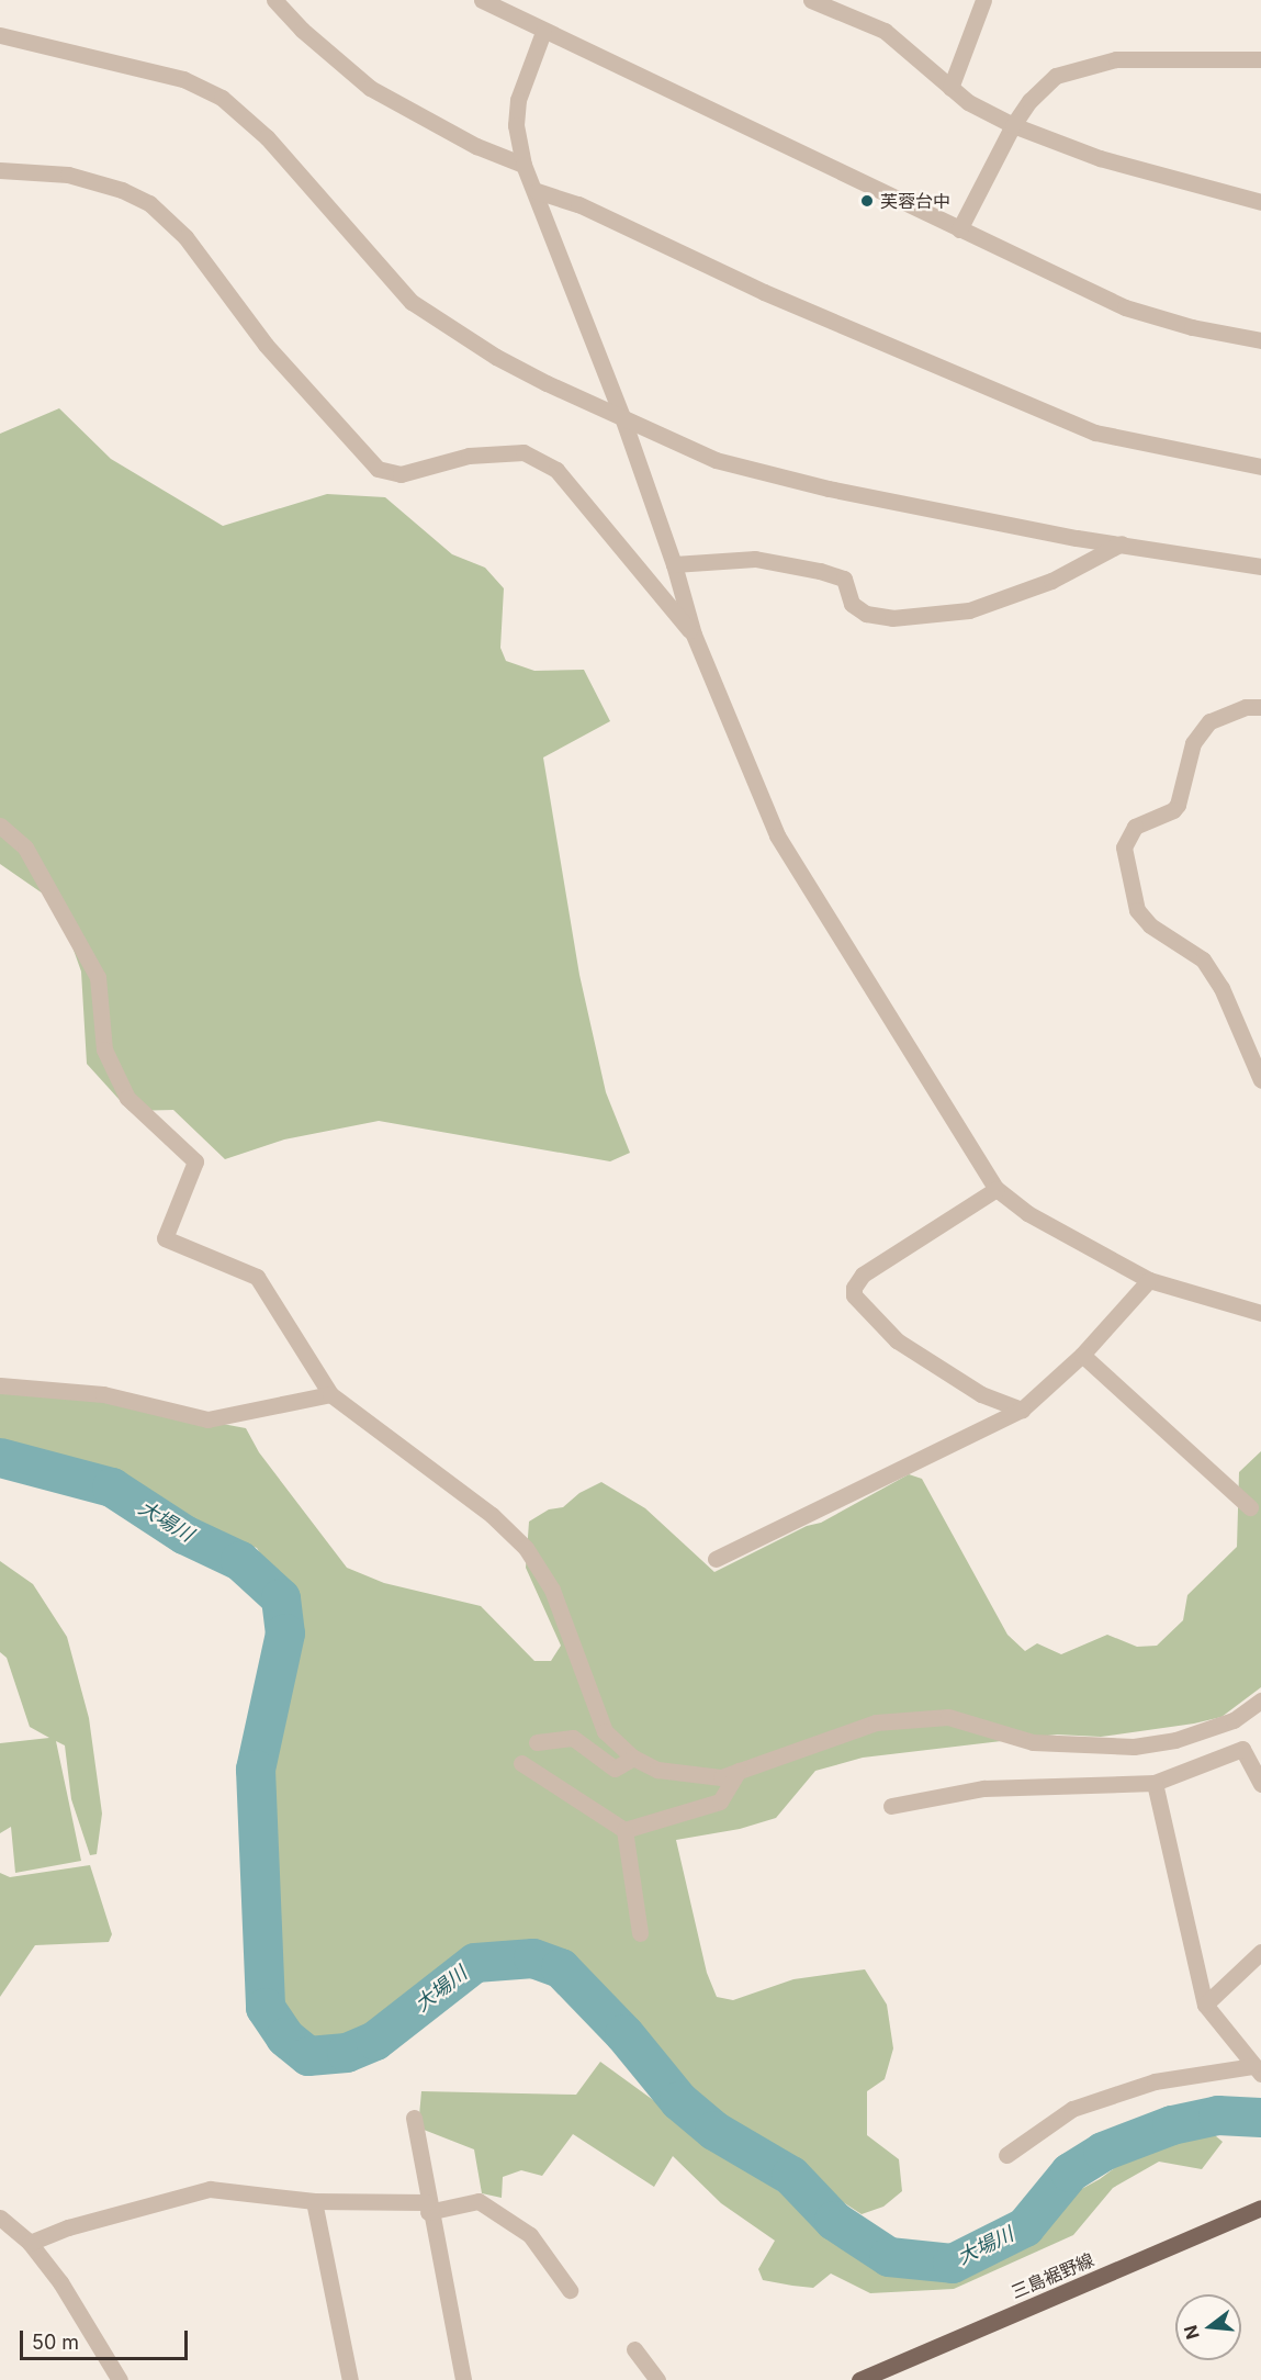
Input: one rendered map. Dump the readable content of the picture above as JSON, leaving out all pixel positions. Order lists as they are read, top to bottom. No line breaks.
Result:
{"streets":{"main road":["三島裾野線"]},"water":["大場川"],"places":["芙蓉台中"],"scale_bar":"50 m","north":"left"}
